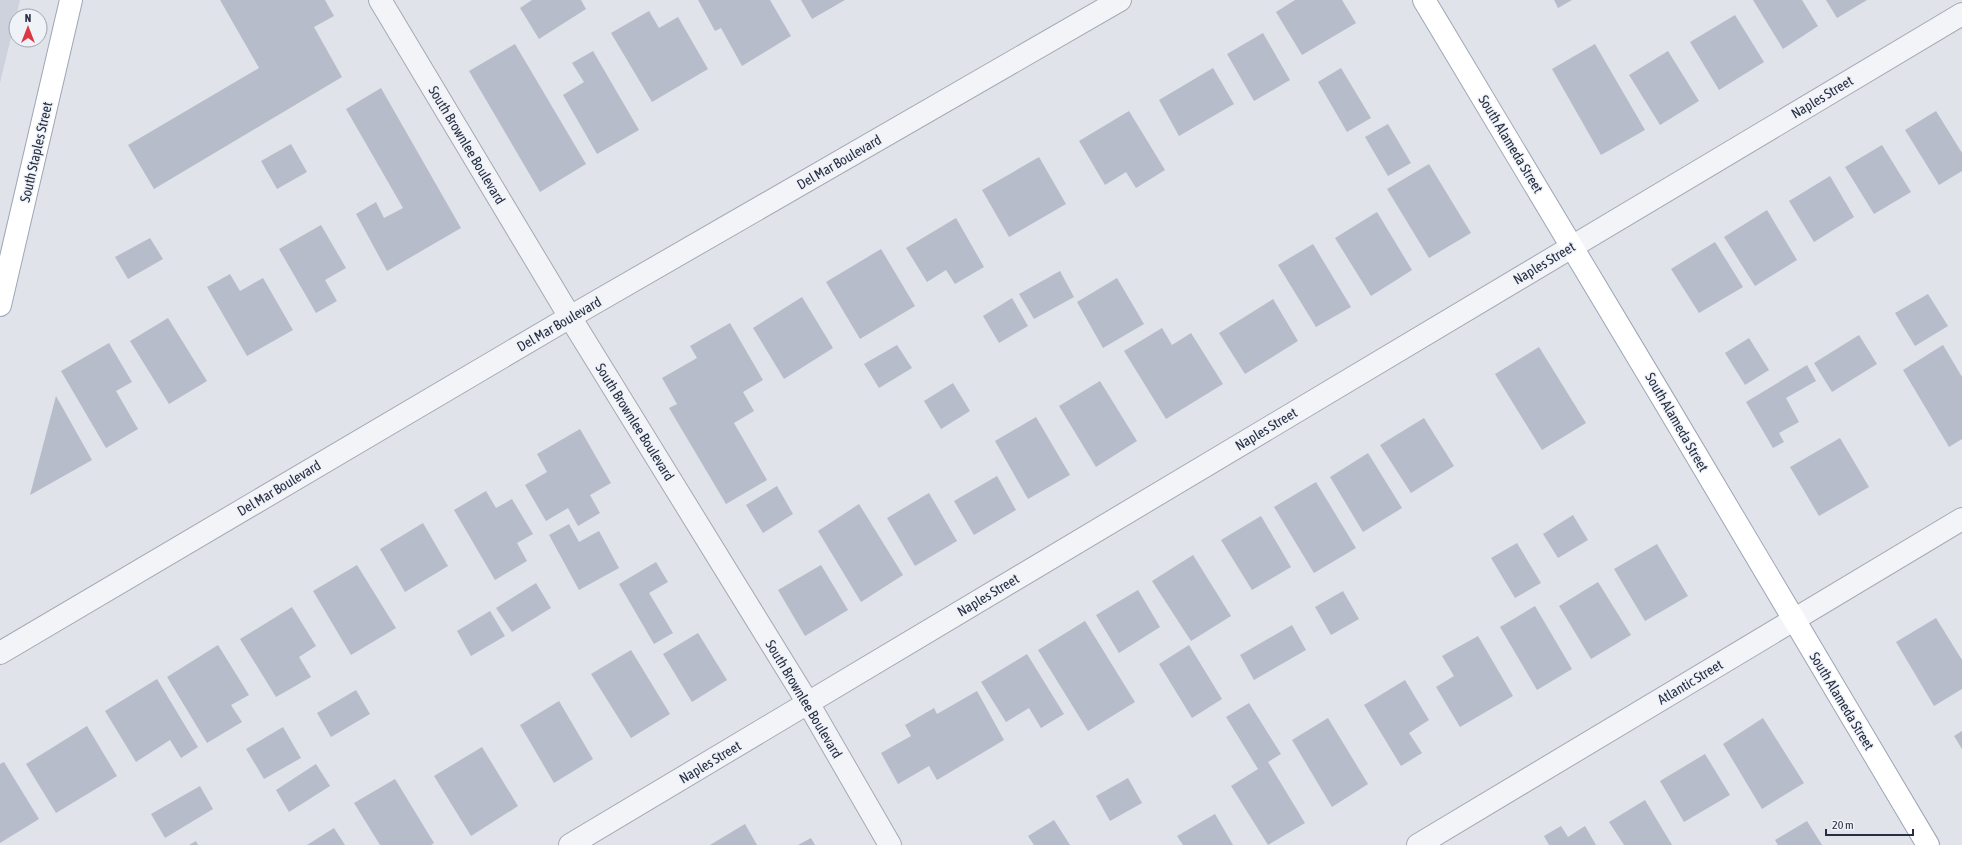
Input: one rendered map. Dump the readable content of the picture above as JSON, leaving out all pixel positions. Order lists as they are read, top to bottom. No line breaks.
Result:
{"streets":{"main road":["South Alameda Street","South Staples Street"],"street":["Naples Street","South Brownlee Boulevard","Del Mar Boulevard","Atlantic Street"]},"crossings":[["Naples Street","South Alameda Street"],["Naples Street","South Brownlee Boulevard"],["South Alameda Street","Atlantic Street"],["South Brownlee Boulevard","Del Mar Boulevard"]],"scale_bar":"20 m","north":"top"}
